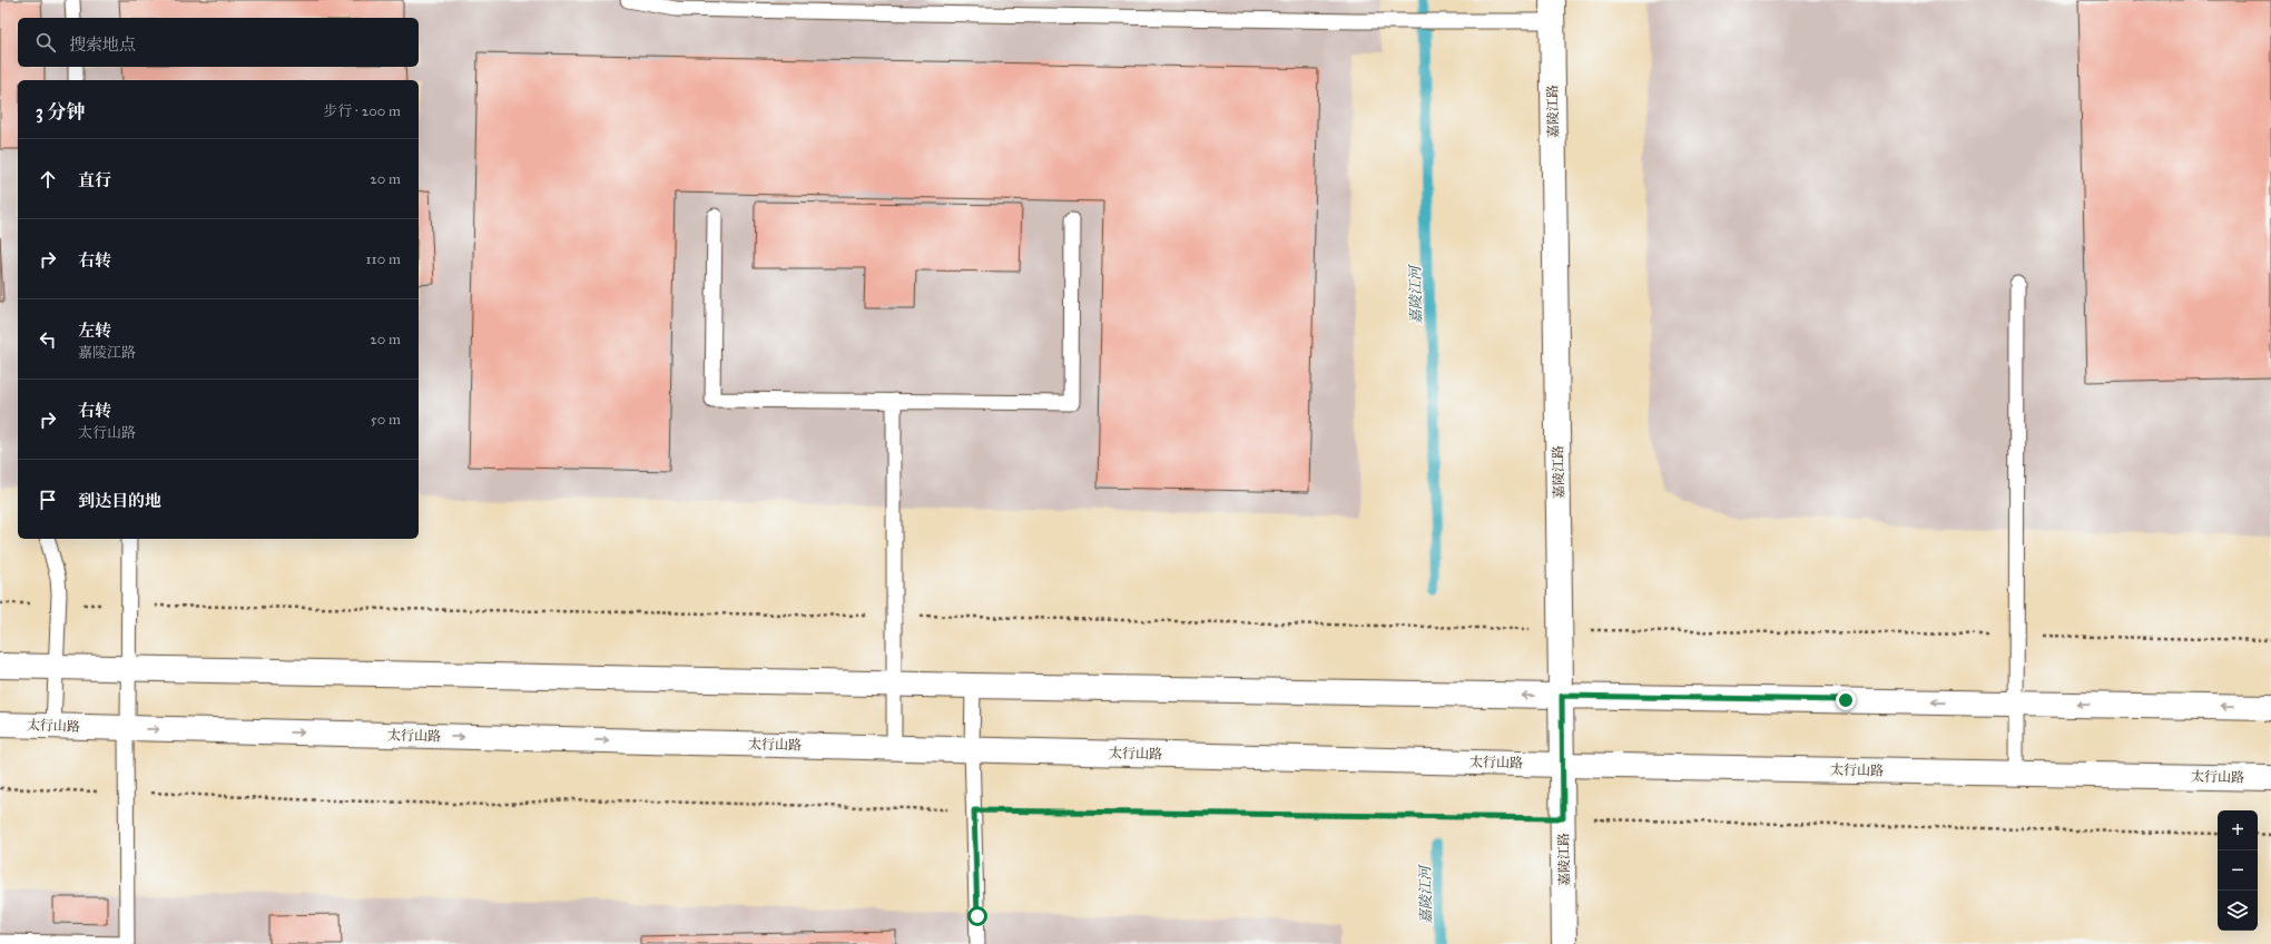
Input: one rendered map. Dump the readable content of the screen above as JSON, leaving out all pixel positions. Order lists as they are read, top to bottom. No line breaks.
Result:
{"streets":{"street":["嘉陵江路","太行山路"]},"crossings":[["嘉陵江路","太行山路"]],"water":["嘉陵江河"],"page":{"search":"搜索地点","heading":["3 分钟","步行 · 200 m"],"list":[["直行","20 m"],["右转","110 m"],["左转","嘉陵江路","20 m"],["右转","太行山路","50 m"],"到达目的地"],"map_buttons":["+","−"]}}
